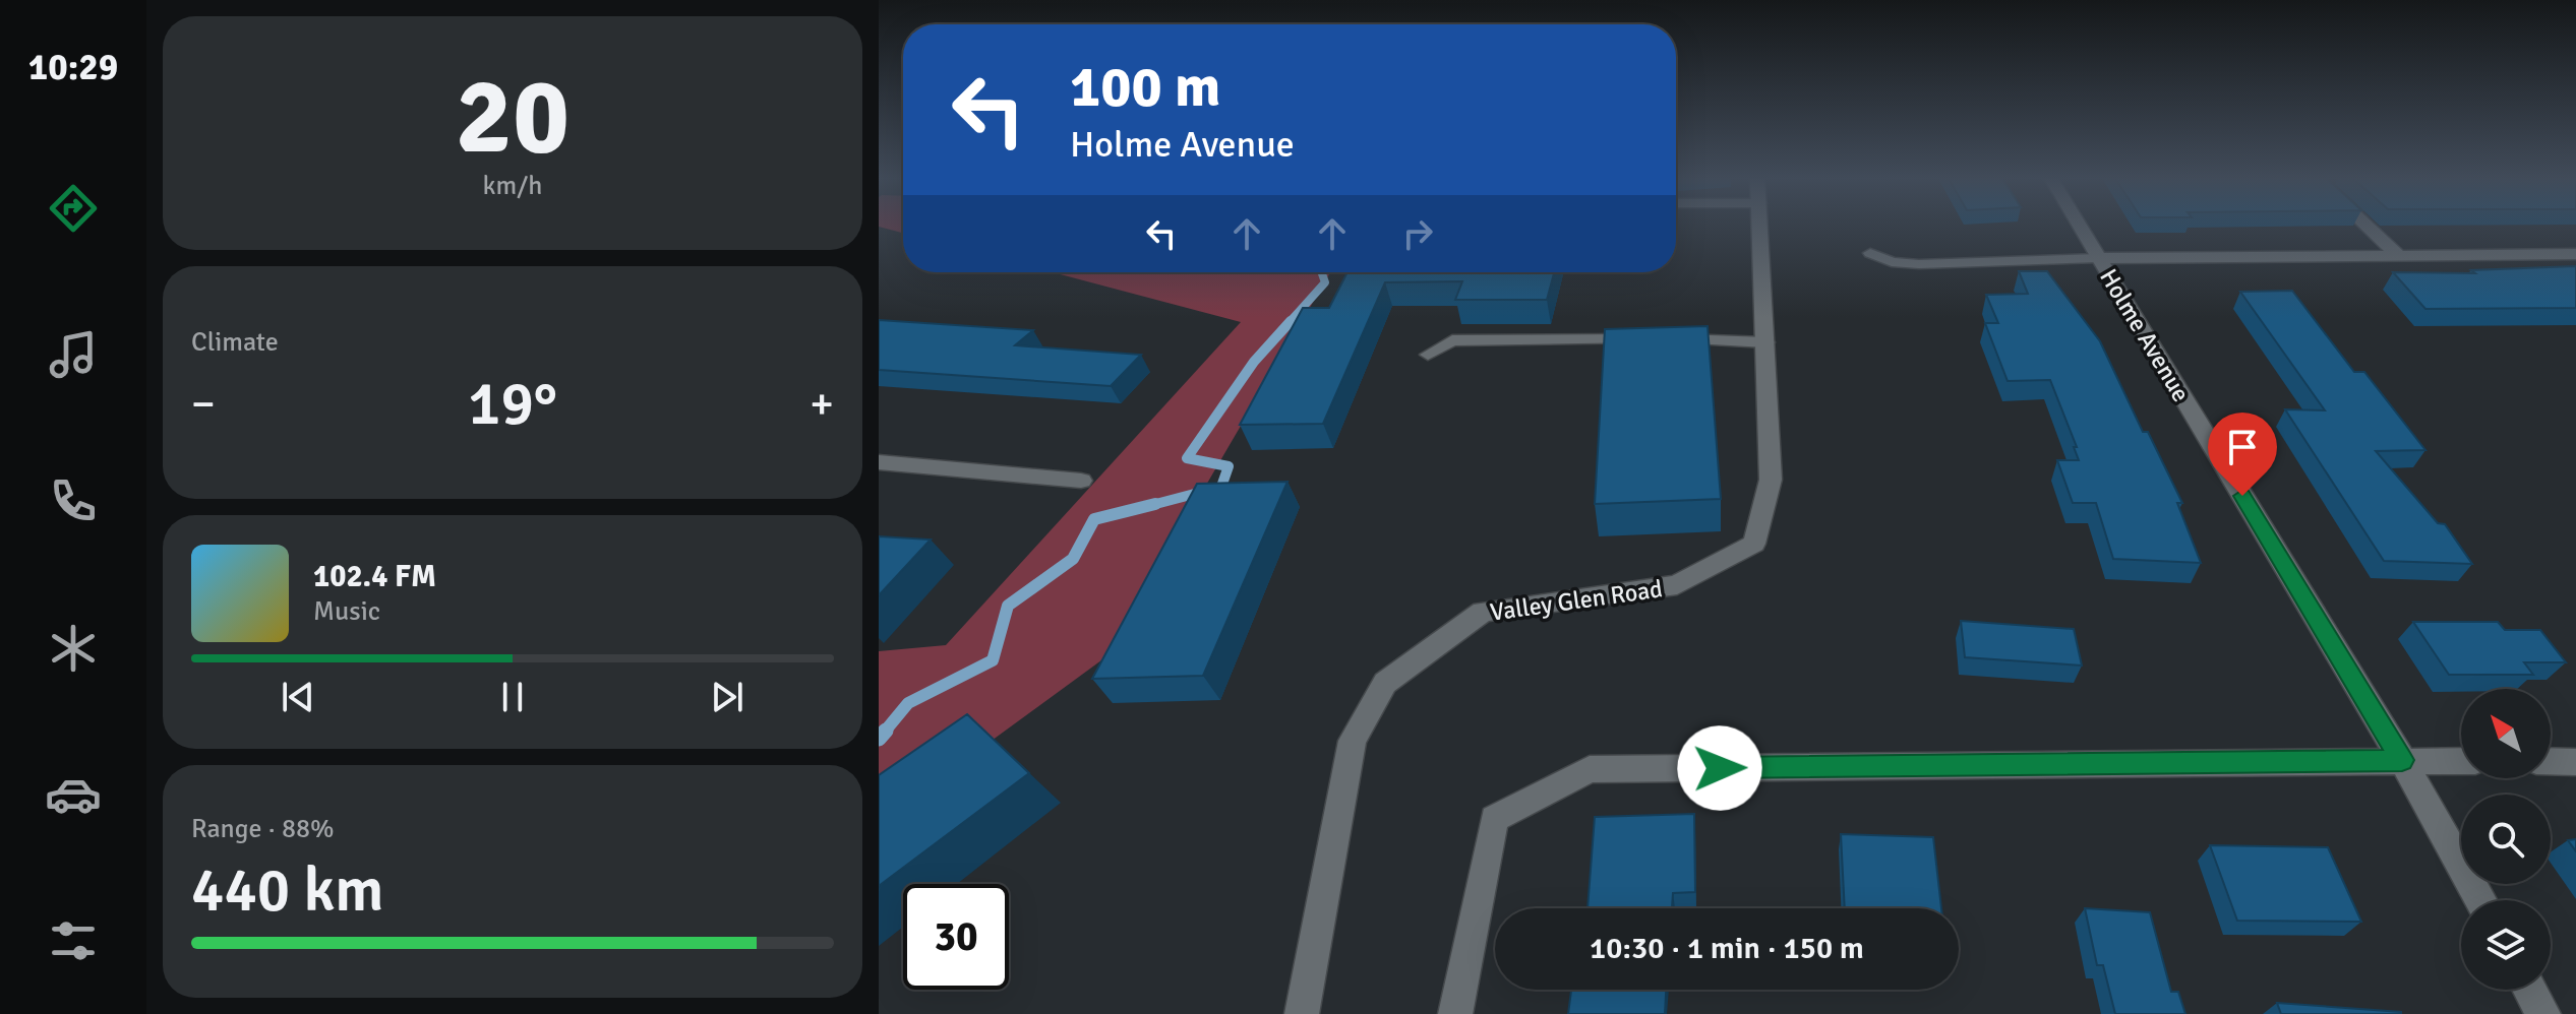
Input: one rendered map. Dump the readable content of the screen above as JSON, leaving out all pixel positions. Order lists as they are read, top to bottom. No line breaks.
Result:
{"streets":{"street":["Holme Avenue","Valley Glen Road"]},"north":"top left","page":{"tabs":"10:29","tile":[["20","km/h"],"Climate",["Range · 88%","440 km"]],"turn":["100 m","Holme Avenue"],"heat":["−","19°","+"],"song":["102.4 FM","Music"],"limit":"30","trip":"10:30 · 1 min · 150 m"}}
